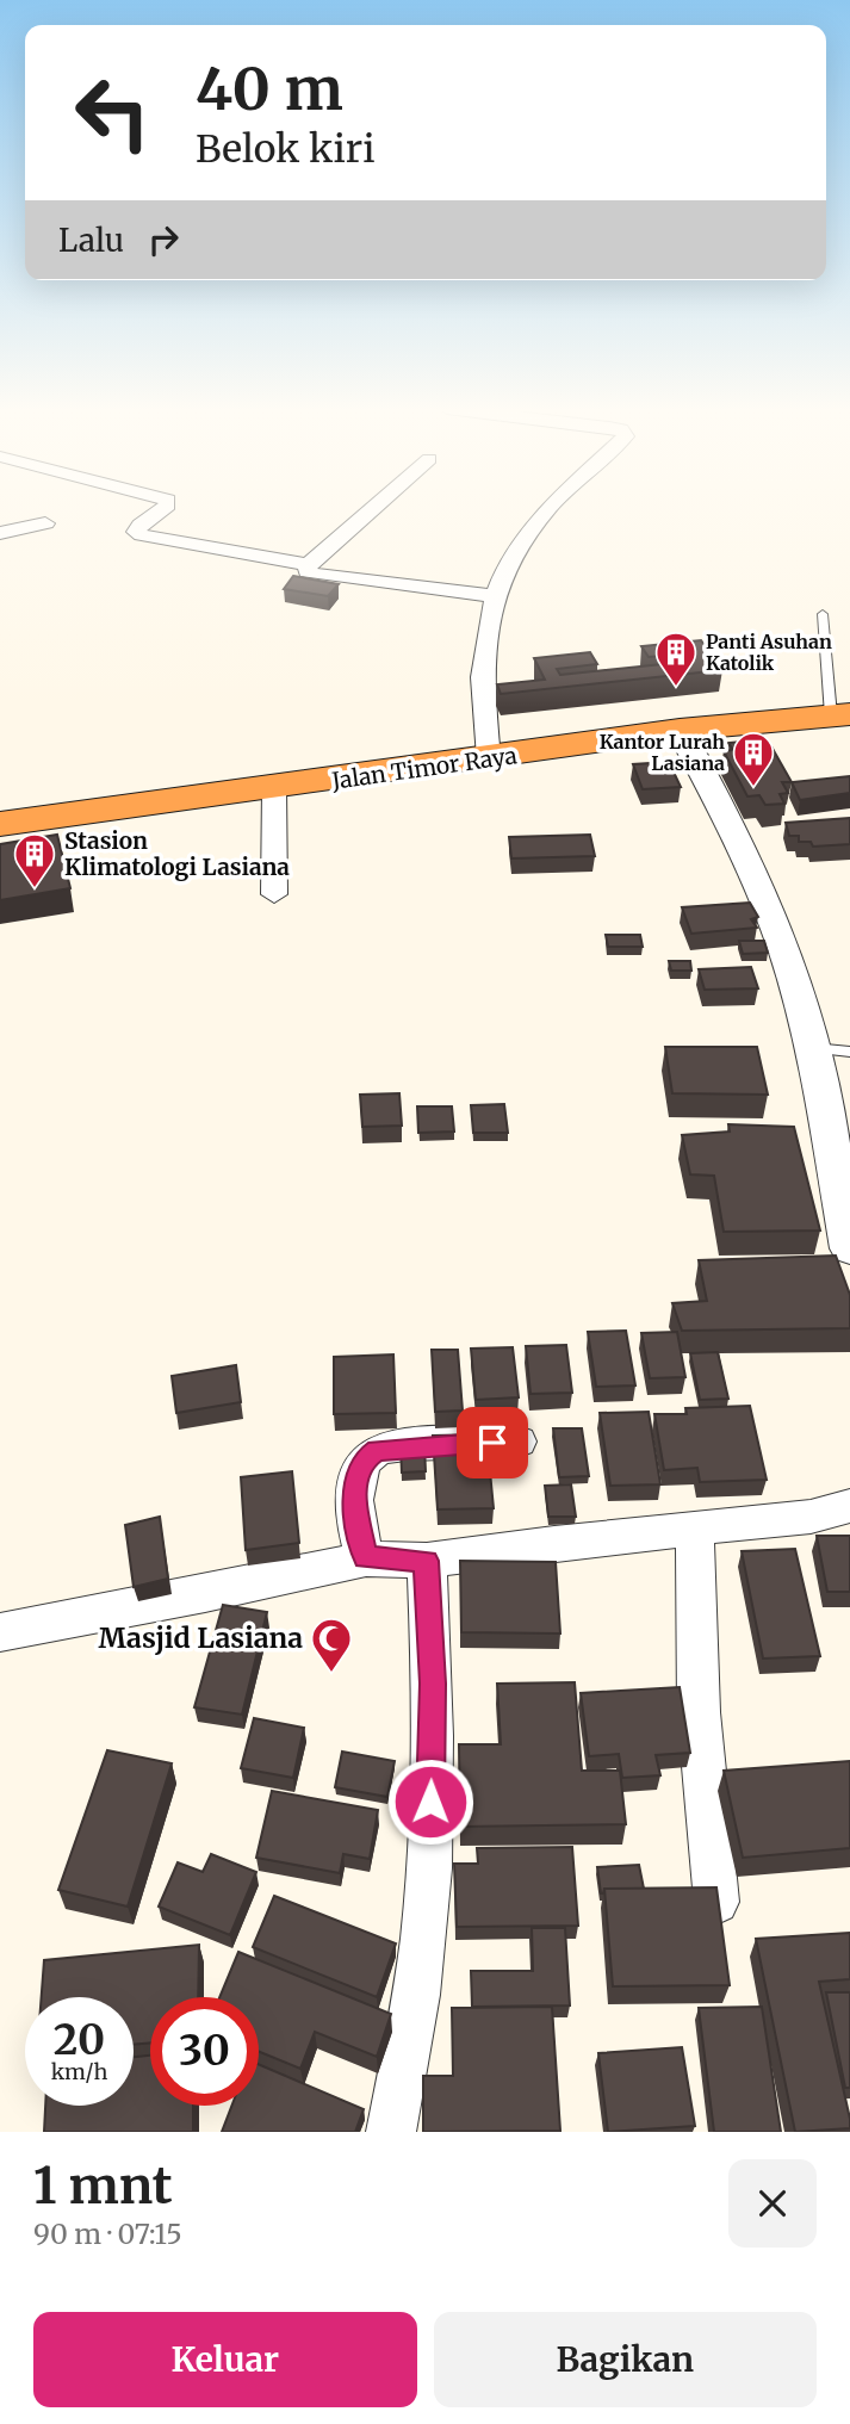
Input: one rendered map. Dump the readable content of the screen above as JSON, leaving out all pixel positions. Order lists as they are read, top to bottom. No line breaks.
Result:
{"streets":{"highway":["Jalan Timor Raya"]},"places":{"building":["Panti Asuhan Katolik","Kantor Lurah Lasiana","Stasion Klimatologi Lasiana"],"mosque":["Masjid Lasiana"]},"page":{"turn":["40 m","Belok kiri"],"then":"Lalu","speed":"20 km/h","limit":"30","heading":["1 mnt","90 m · 07:15"],"buttons":["Keluar","Bagikan"]}}
